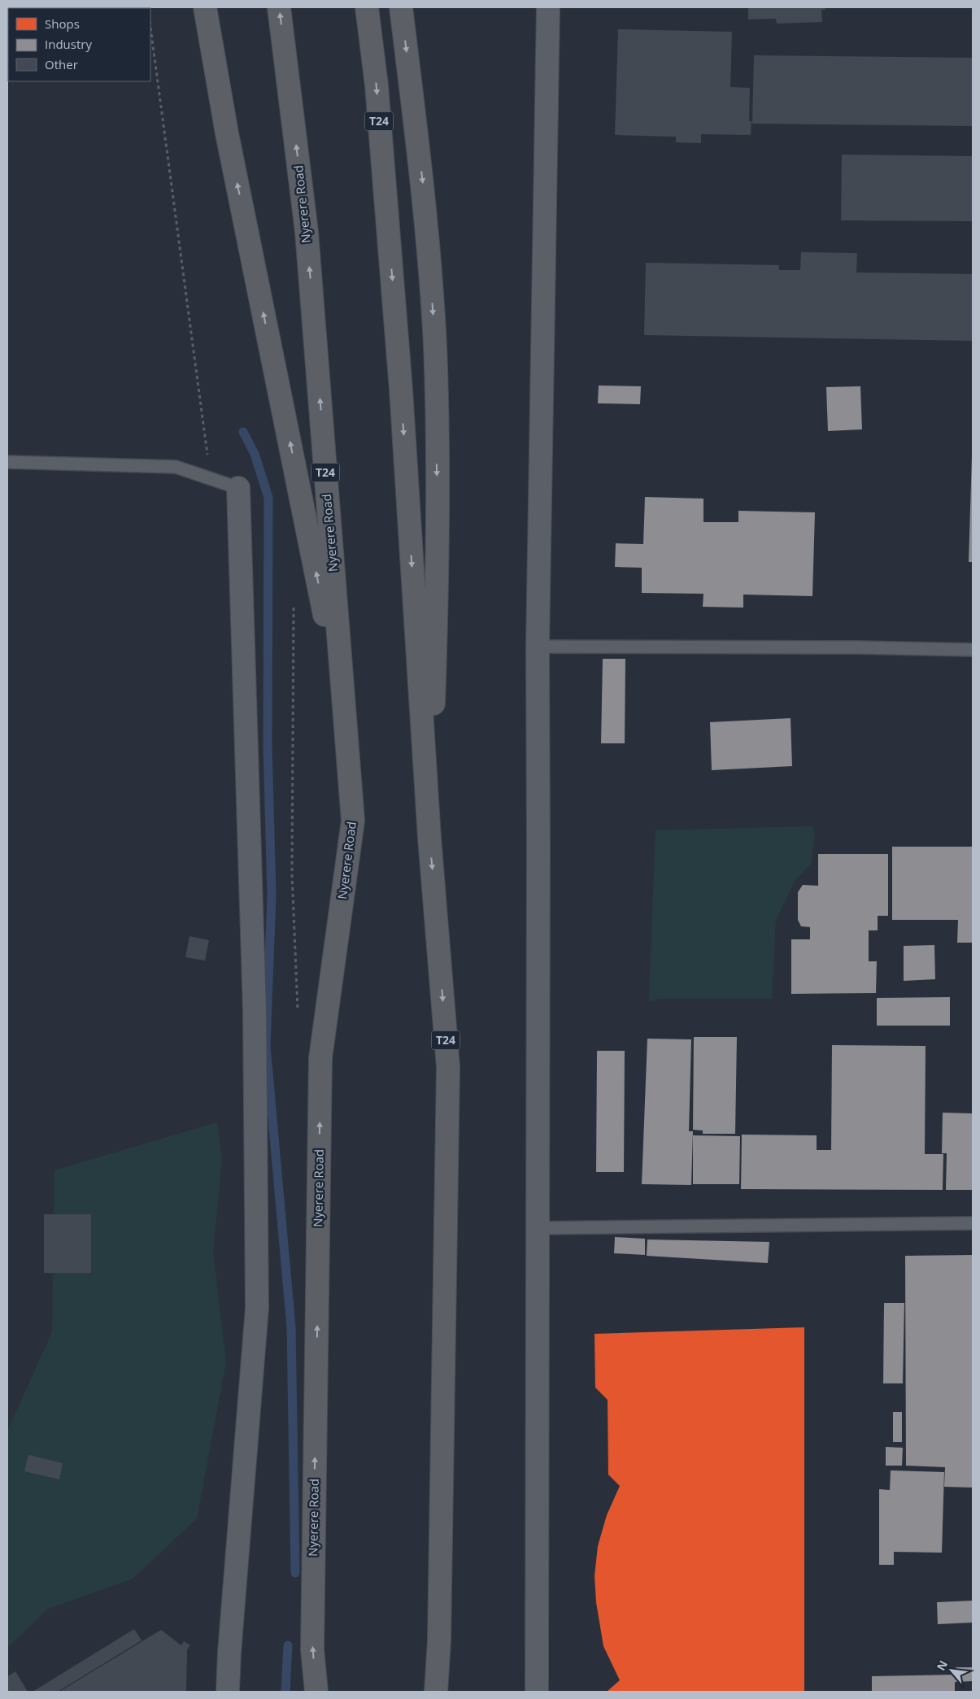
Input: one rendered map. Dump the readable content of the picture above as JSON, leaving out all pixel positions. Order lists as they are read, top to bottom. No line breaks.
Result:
{"streets":{"highway":["T24","Nyerere Road"]},"legend":["Shops","Industry","Other"],"north":"top left"}
